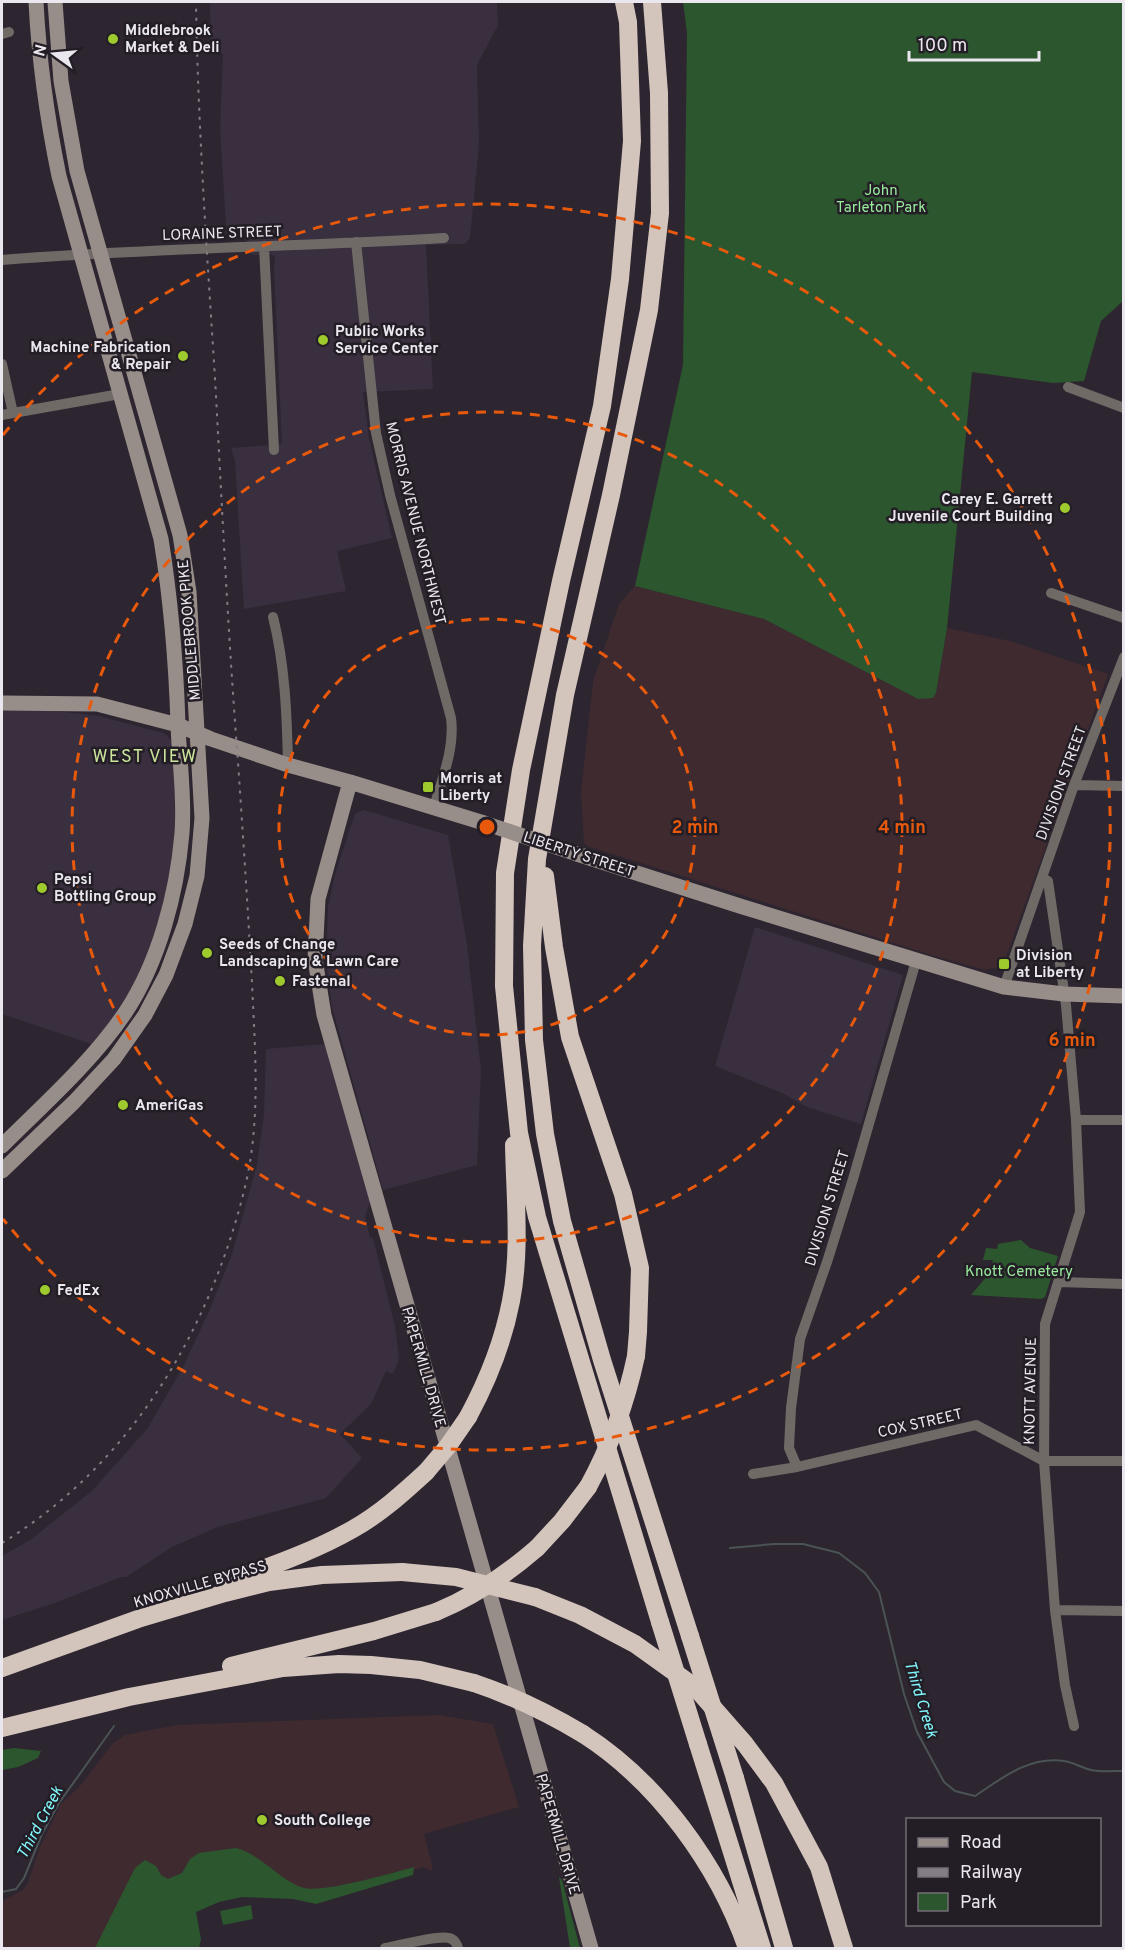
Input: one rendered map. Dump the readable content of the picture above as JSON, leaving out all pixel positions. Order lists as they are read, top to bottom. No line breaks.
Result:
{"streets":{"highway":["KNOXVILLE BYPASS"],"main road":["MIDDLEBROOK PIKE","LIBERTY STREET","PAPERMILL DRIVE"],"street":["LORAINE STREET","MORRIS AVENUE NORTHWEST","DIVISION STREET","KNOTT AVENUE","COX STREET"]},"crossings":[["LORAINE STREET","MORRIS AVENUE NORTHWEST"],["LORAINE STREET","MIDDLEBROOK PIKE"],["MORRIS AVENUE NORTHWEST","LIBERTY STREET"],["MIDDLEBROOK PIKE","LIBERTY STREET"],["DIVISION STREET","LIBERTY STREET"],["DIVISION STREET","KNOTT AVENUE"],["DIVISION STREET","COX STREET"],["LIBERTY STREET","PAPERMILL DRIVE"],["LIBERTY STREET","KNOTT AVENUE"],["KNOTT AVENUE","COX STREET"]],"districts":["WEST VIEW"],"water":["Third Creek"],"parks":["John Tarleton Park","Knott Cemetery"],"places":{"other":["Middlebrook Market & Deli","Public Works Service Center","Machine Fabrication & Repair","Carey E. Garrett Juvenile Court Building","Pepsi Bottling Group","Seeds of Change Landscaping & Lawn Care","Fastenal","AmeriGas","FedEx","South College"],"transit":["Morris at Liberty","Division at Liberty"]},"legend":["Road","Railway","Park"],"scale_bar":"100 m","north":"left","rings":["2 min","4 min","6 min"]}
